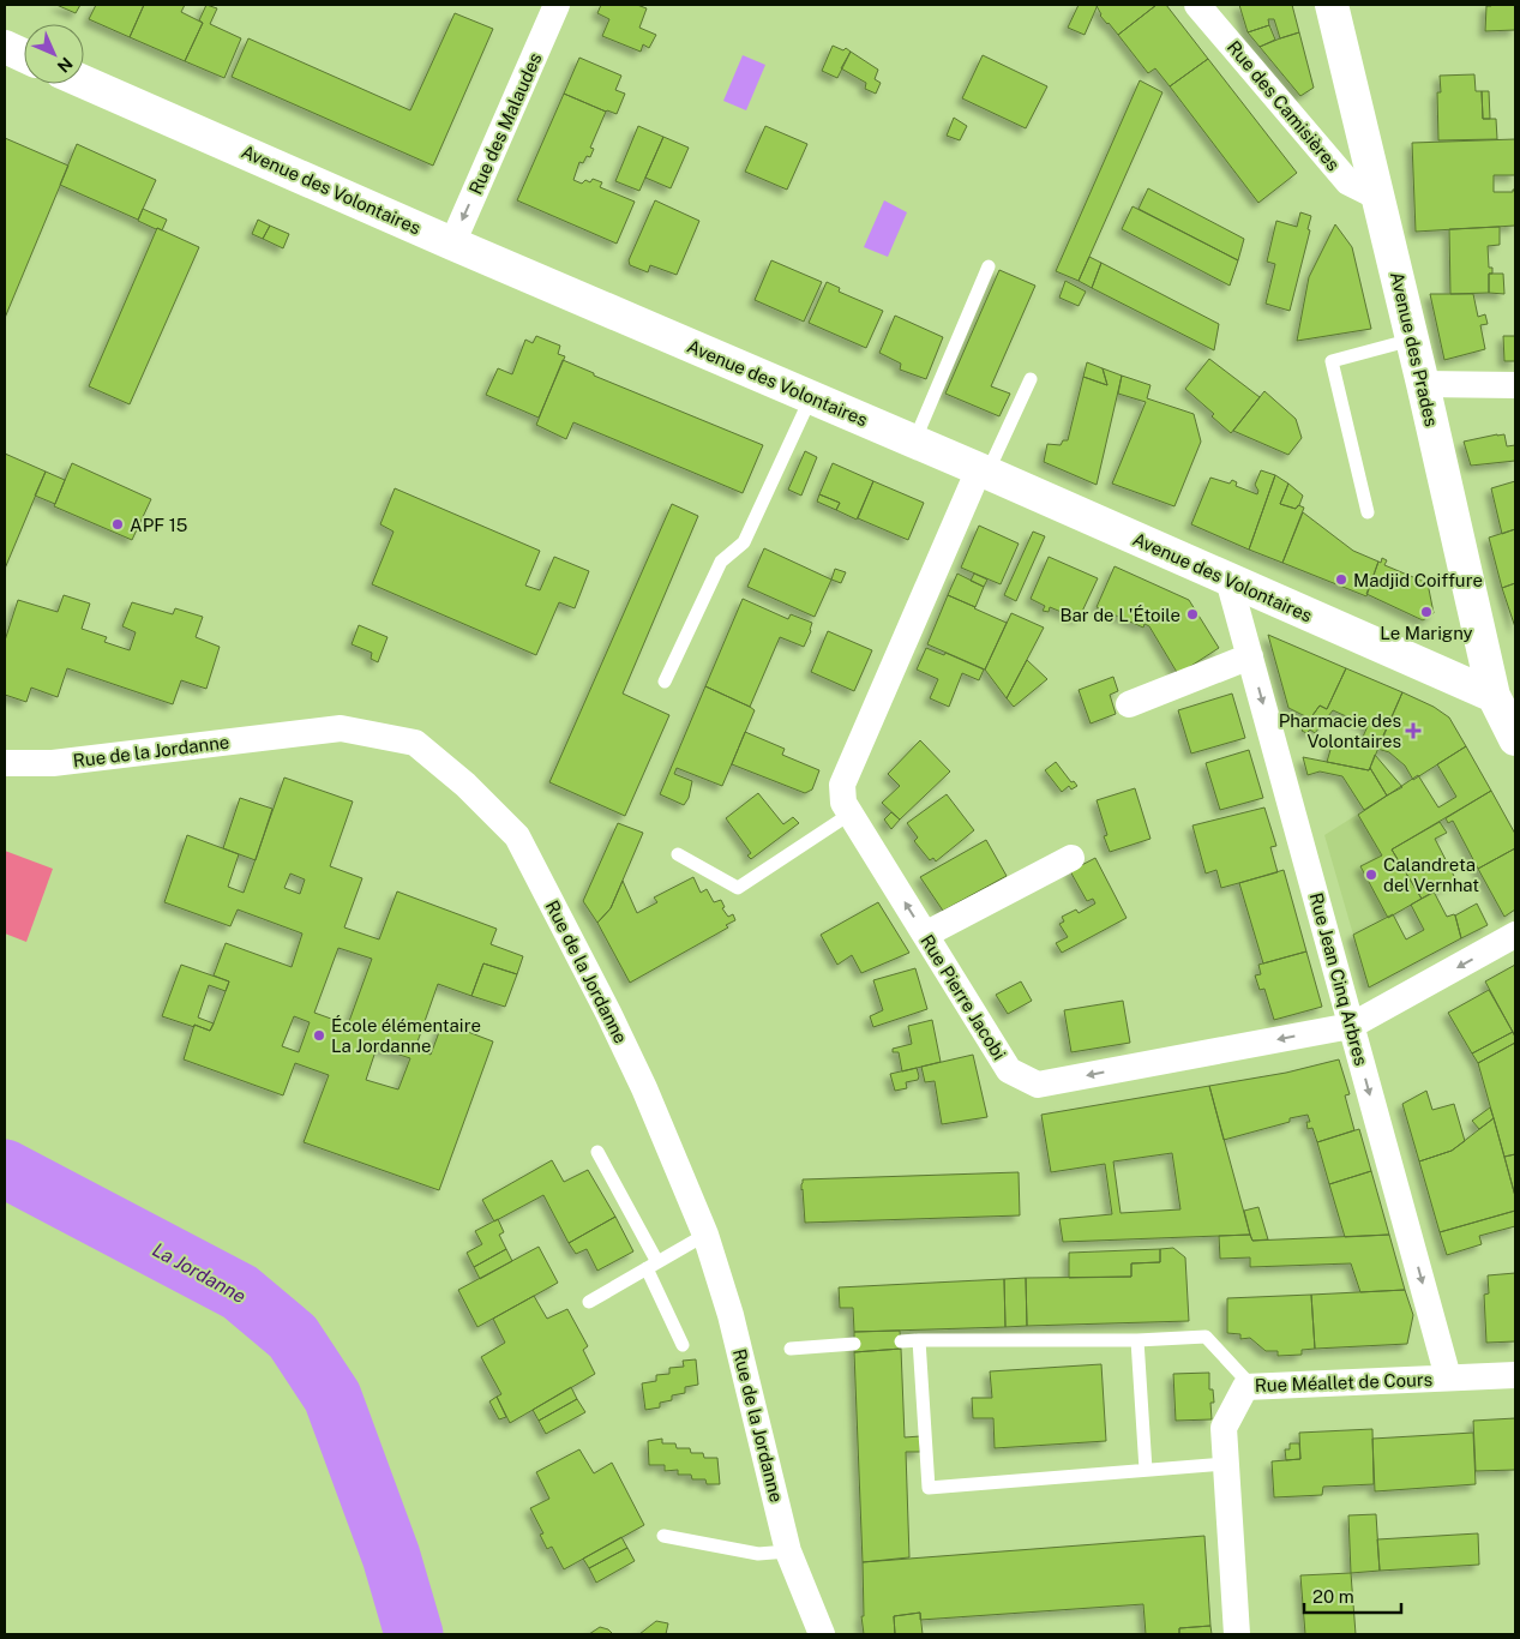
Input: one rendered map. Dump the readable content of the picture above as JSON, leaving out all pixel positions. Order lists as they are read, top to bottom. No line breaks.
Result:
{"streets":{"main road":["Avenue des Volontaires","Avenue des Prades"],"street":["Rue des Camisières","Rue des Malaudes","Rue de la Jordanne","Rue Jean Cinq Arbres","Rue Pierre Jacobi","Rue Méallet de Cours"]},"crossings":[["Rue des Camisières","Avenue des Prades"],["Rue des Malaudes","Avenue des Volontaires"],["Avenue des Volontaires","Avenue des Prades"],["Avenue des Volontaires","Rue Jean Cinq Arbres"],["Avenue des Volontaires","Rue Pierre Jacobi"],["Rue Jean Cinq Arbres","Rue Pierre Jacobi"],["Rue Jean Cinq Arbres","Rue Méallet de Cours"]],"one_way":["Rue des Malaudes","Rue Jean Cinq Arbres","Rue Pierre Jacobi"],"water":["La Jordanne"],"places":{"other":["APF 15","Madjid Coiffure","Le Marigny","Bar de L'Étoile","Calandreta del Vernhat","École élémentaire La Jordanne"],"health":["Pharmacie des Volontaires"]},"scale_bar":"20 m","north":"bottom right"}
